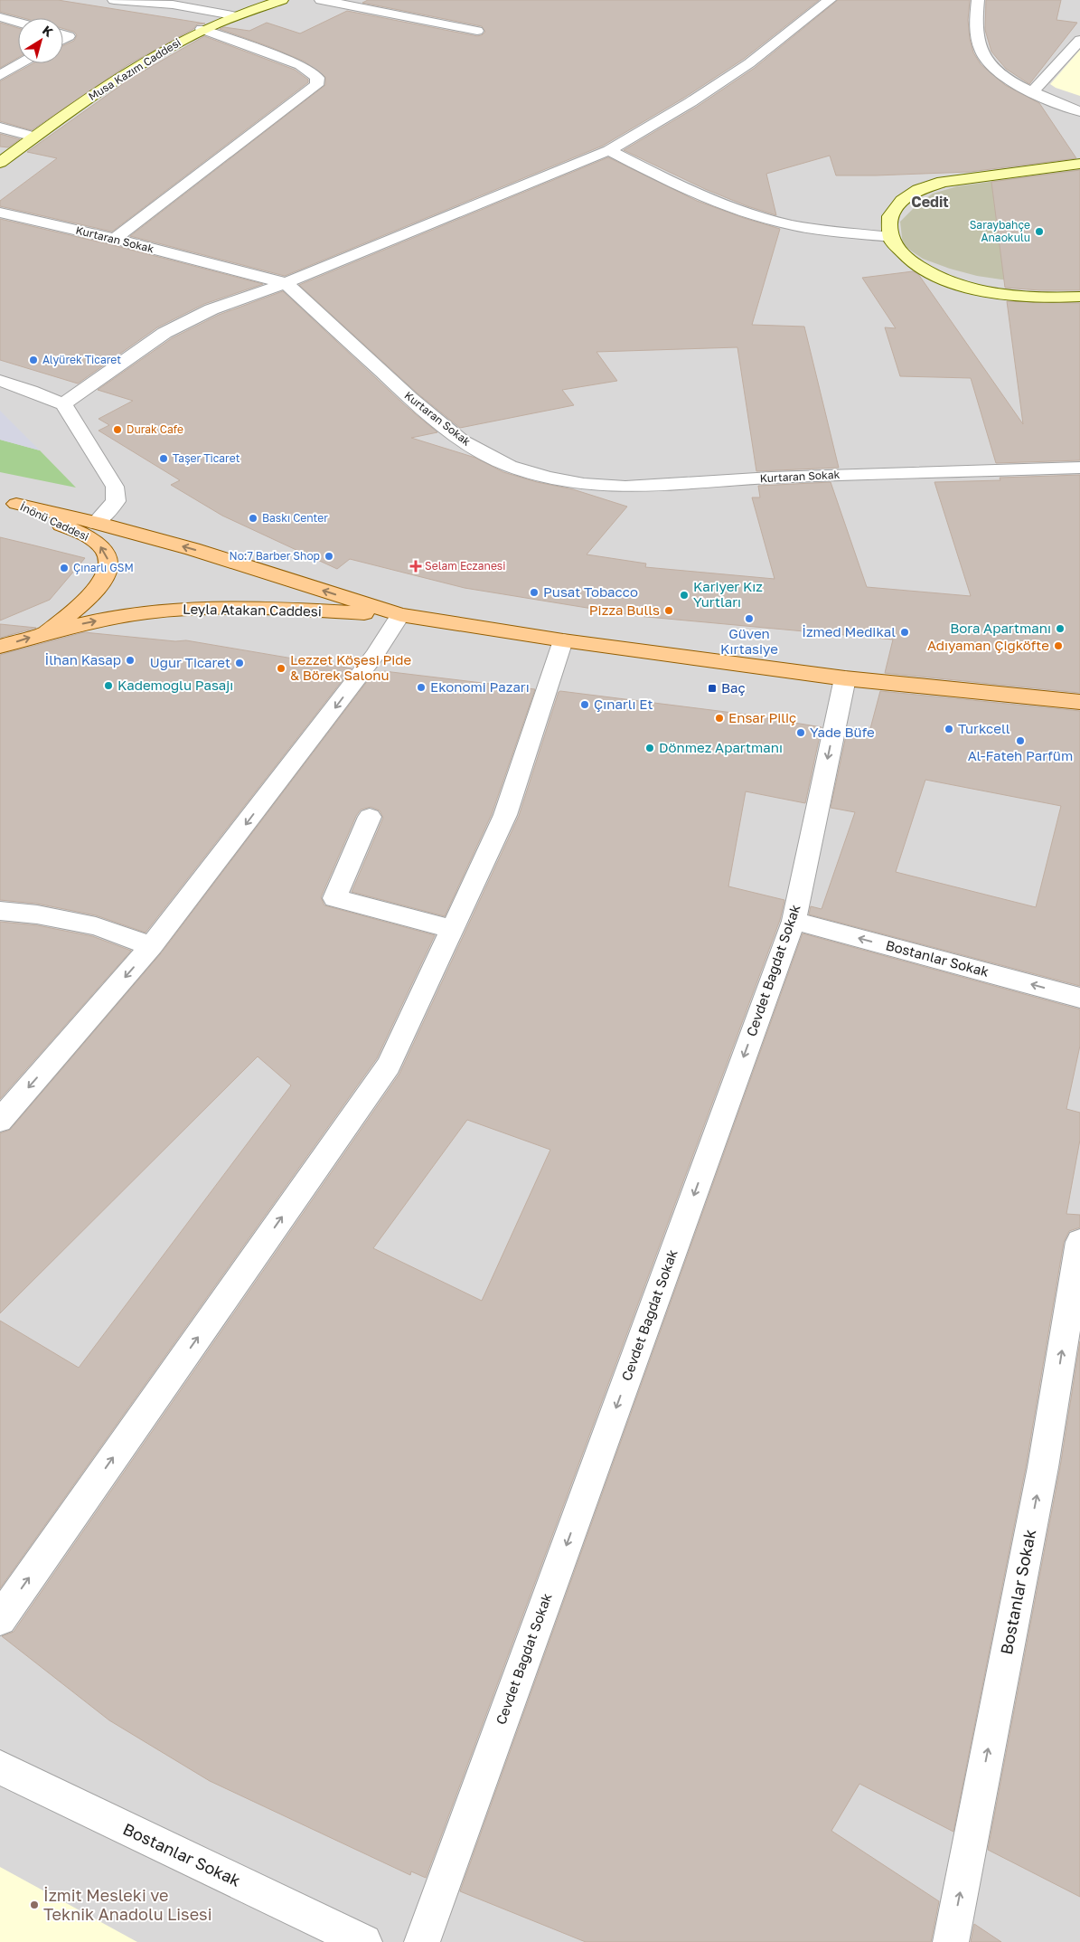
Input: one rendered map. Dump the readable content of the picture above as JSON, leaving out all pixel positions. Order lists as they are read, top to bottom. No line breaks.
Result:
{"streets":{"main road":["Musa Kazım Caddesi","İnönü Caddesi","Leyla Atakan Caddesi"],"street":["Kurtaran Sokak","Bostanlar Sokak","Cevdet Bağdat Sokak"]},"crossings":[["İnönü Caddesi","Leyla Atakan Caddesi"],["Bostanlar Sokak","Cevdet Bağdat Sokak"]],"one_way":["Cevdet Bağdat Sokak"],"districts":["Cedit"],"places":{"other":["Saraybahçe Anaokulu","Alyürek Ticaret","Durak Cafe","Taşer Ticaret","Baskı Center","No:7 Barber Shop","Çınarlı GSM","Pusat Tobacco","Kariyer Kız Yurtları","Pizza Bulls","Güven Kırtasiye","Bora Apartmanı","İzmed Medikal","Adıyaman Çiğköfte","İlhan Kasap","Uğur Ticaret","Lezzet Köşesi Pide & Börek Salonu","Kademoğlu Pasajı","Ekonomi Pazarı","Çınarlı Et","Ensar Piliç","Turkcell","Yade Büfe","Al-Fateh Parfüm","Dönmez Apartmanı","İzmit Mesleki ve Teknik Anadolu Lisesi"],"health":["Selam Eczanesi"],"transit":["Baç"]},"north":"top right"}
